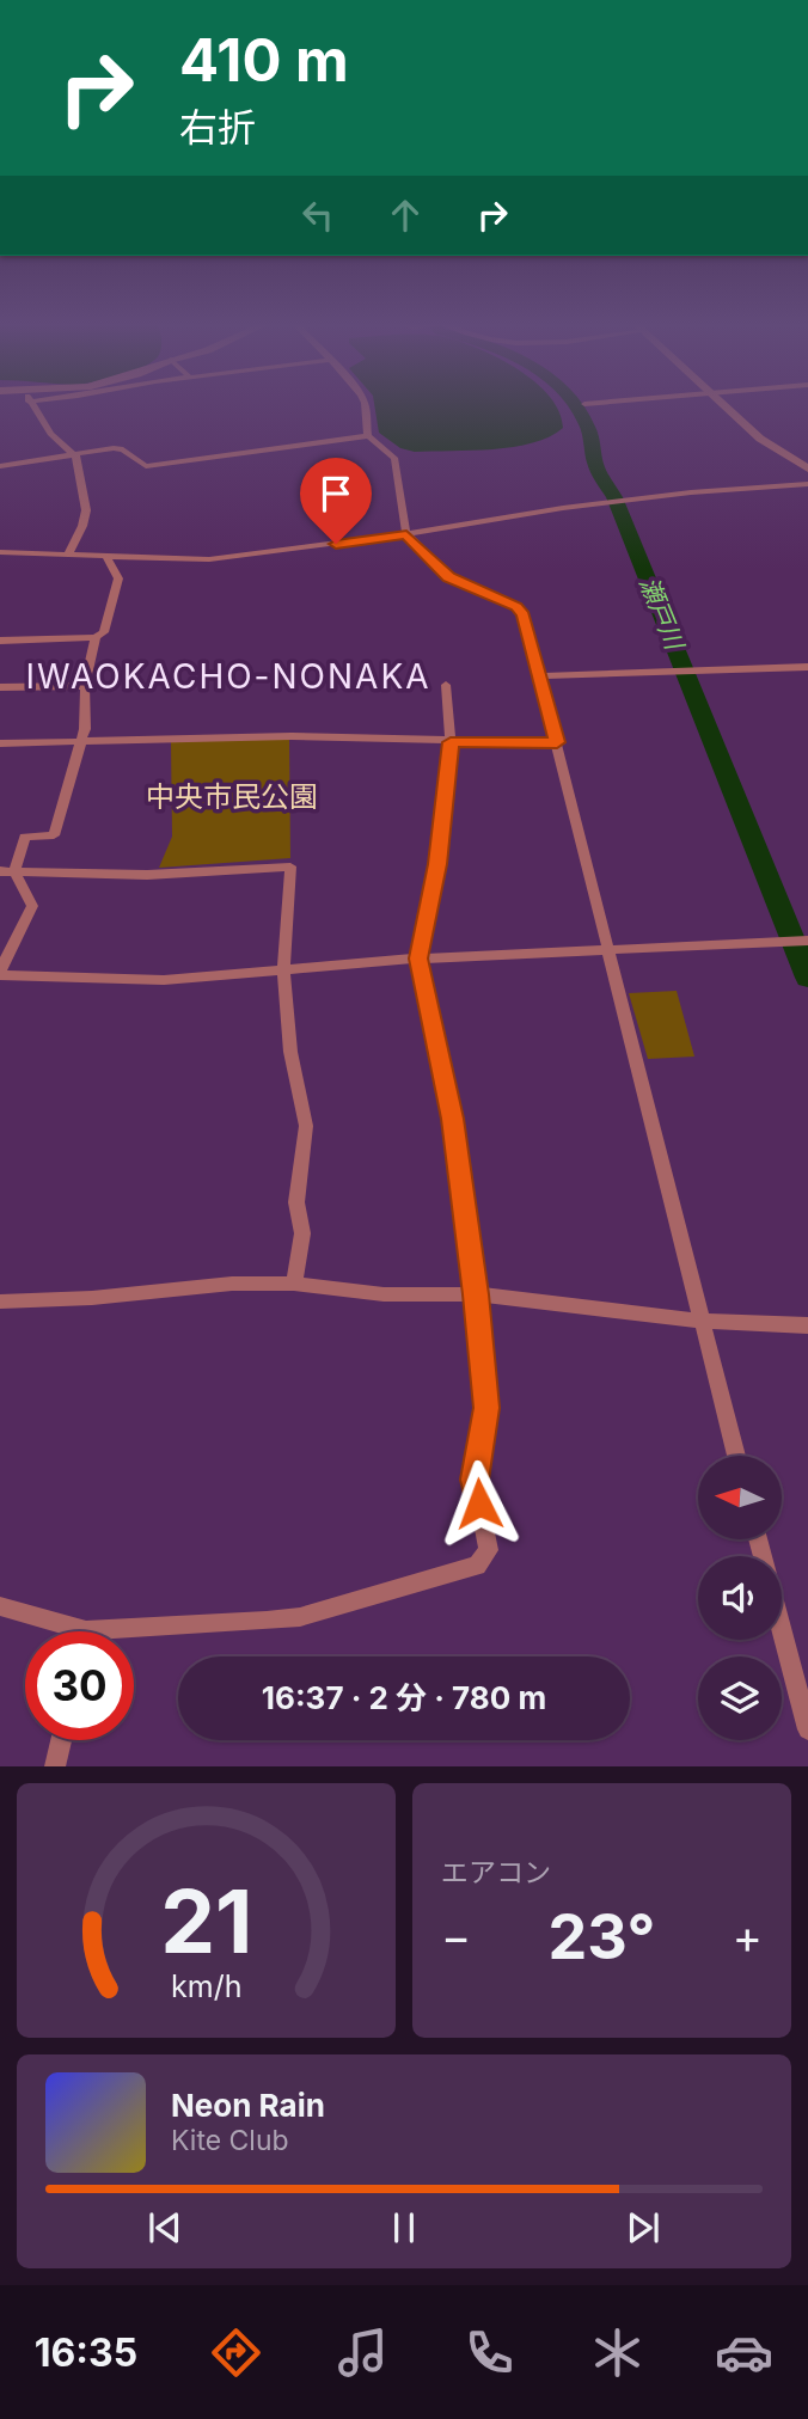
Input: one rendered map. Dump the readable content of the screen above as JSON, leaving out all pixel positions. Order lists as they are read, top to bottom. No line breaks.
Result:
{"districts":["IWAOKACHO-NONAKA"],"water":["瀬戸川"],"parks":["中央市民公園"],"north":"left","page":{"turn":["410 m","右折"],"limit":"30","trip":"16:37 · 2 分 · 780 m","tile":"エアコン","heat":["−","23°","+"],"song":["Neon Rain","Kite Club"],"tabs":"16:35","gauge":["21","km/h"]}}
